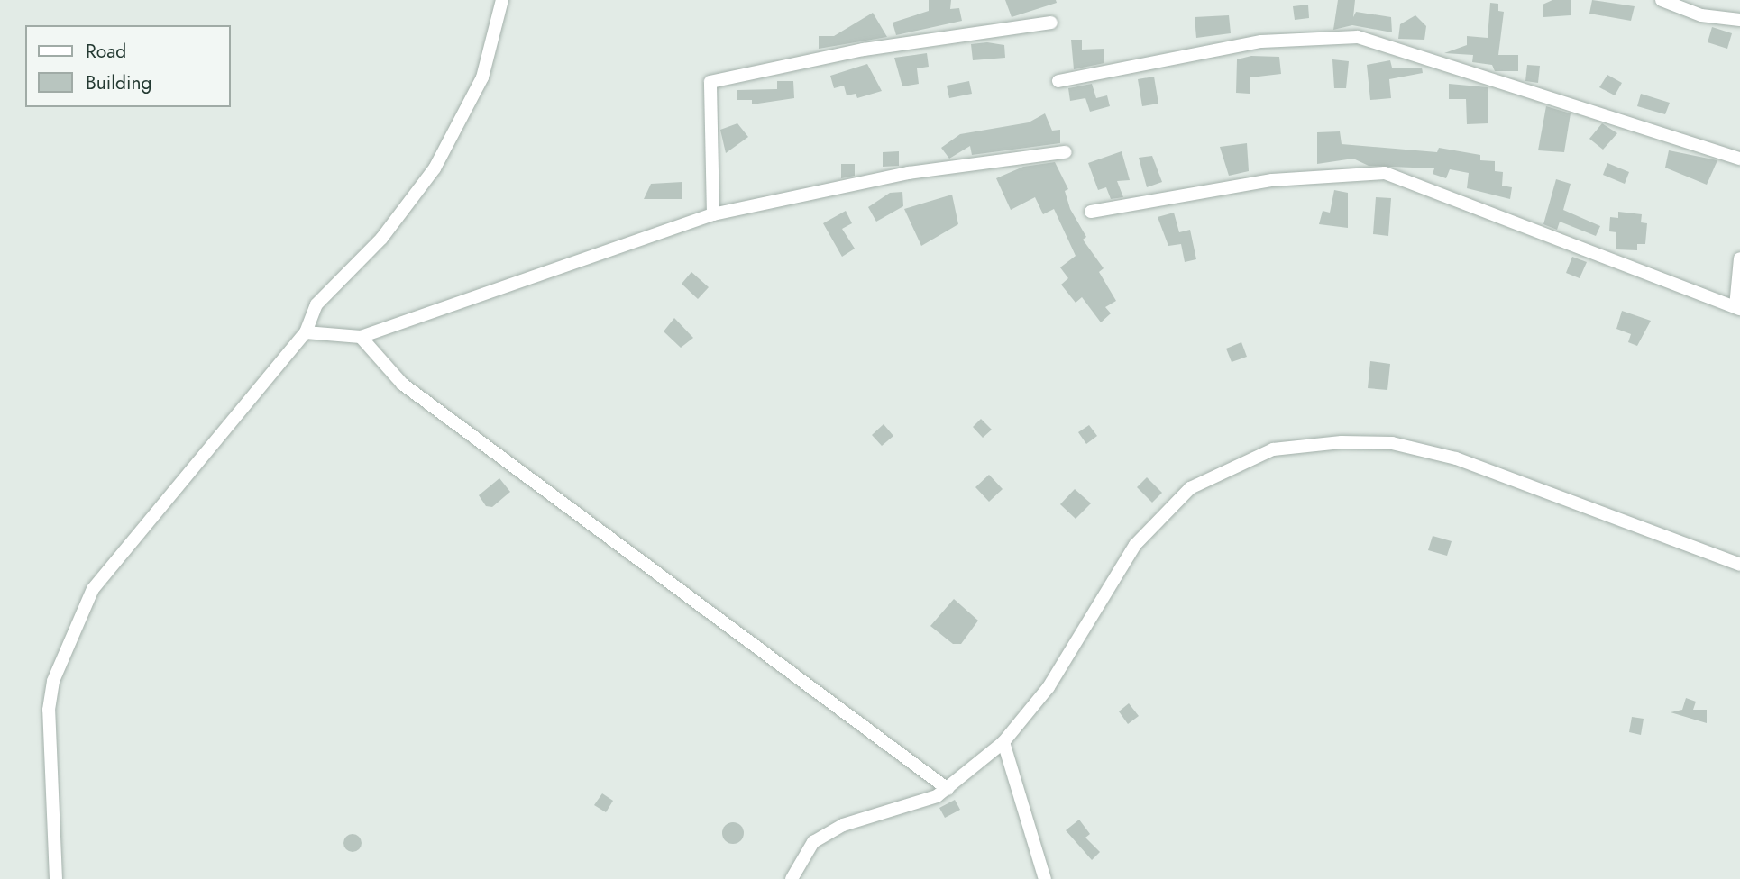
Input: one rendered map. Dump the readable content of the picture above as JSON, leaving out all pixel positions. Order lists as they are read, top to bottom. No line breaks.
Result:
{"legend":["Road","Building"]}
